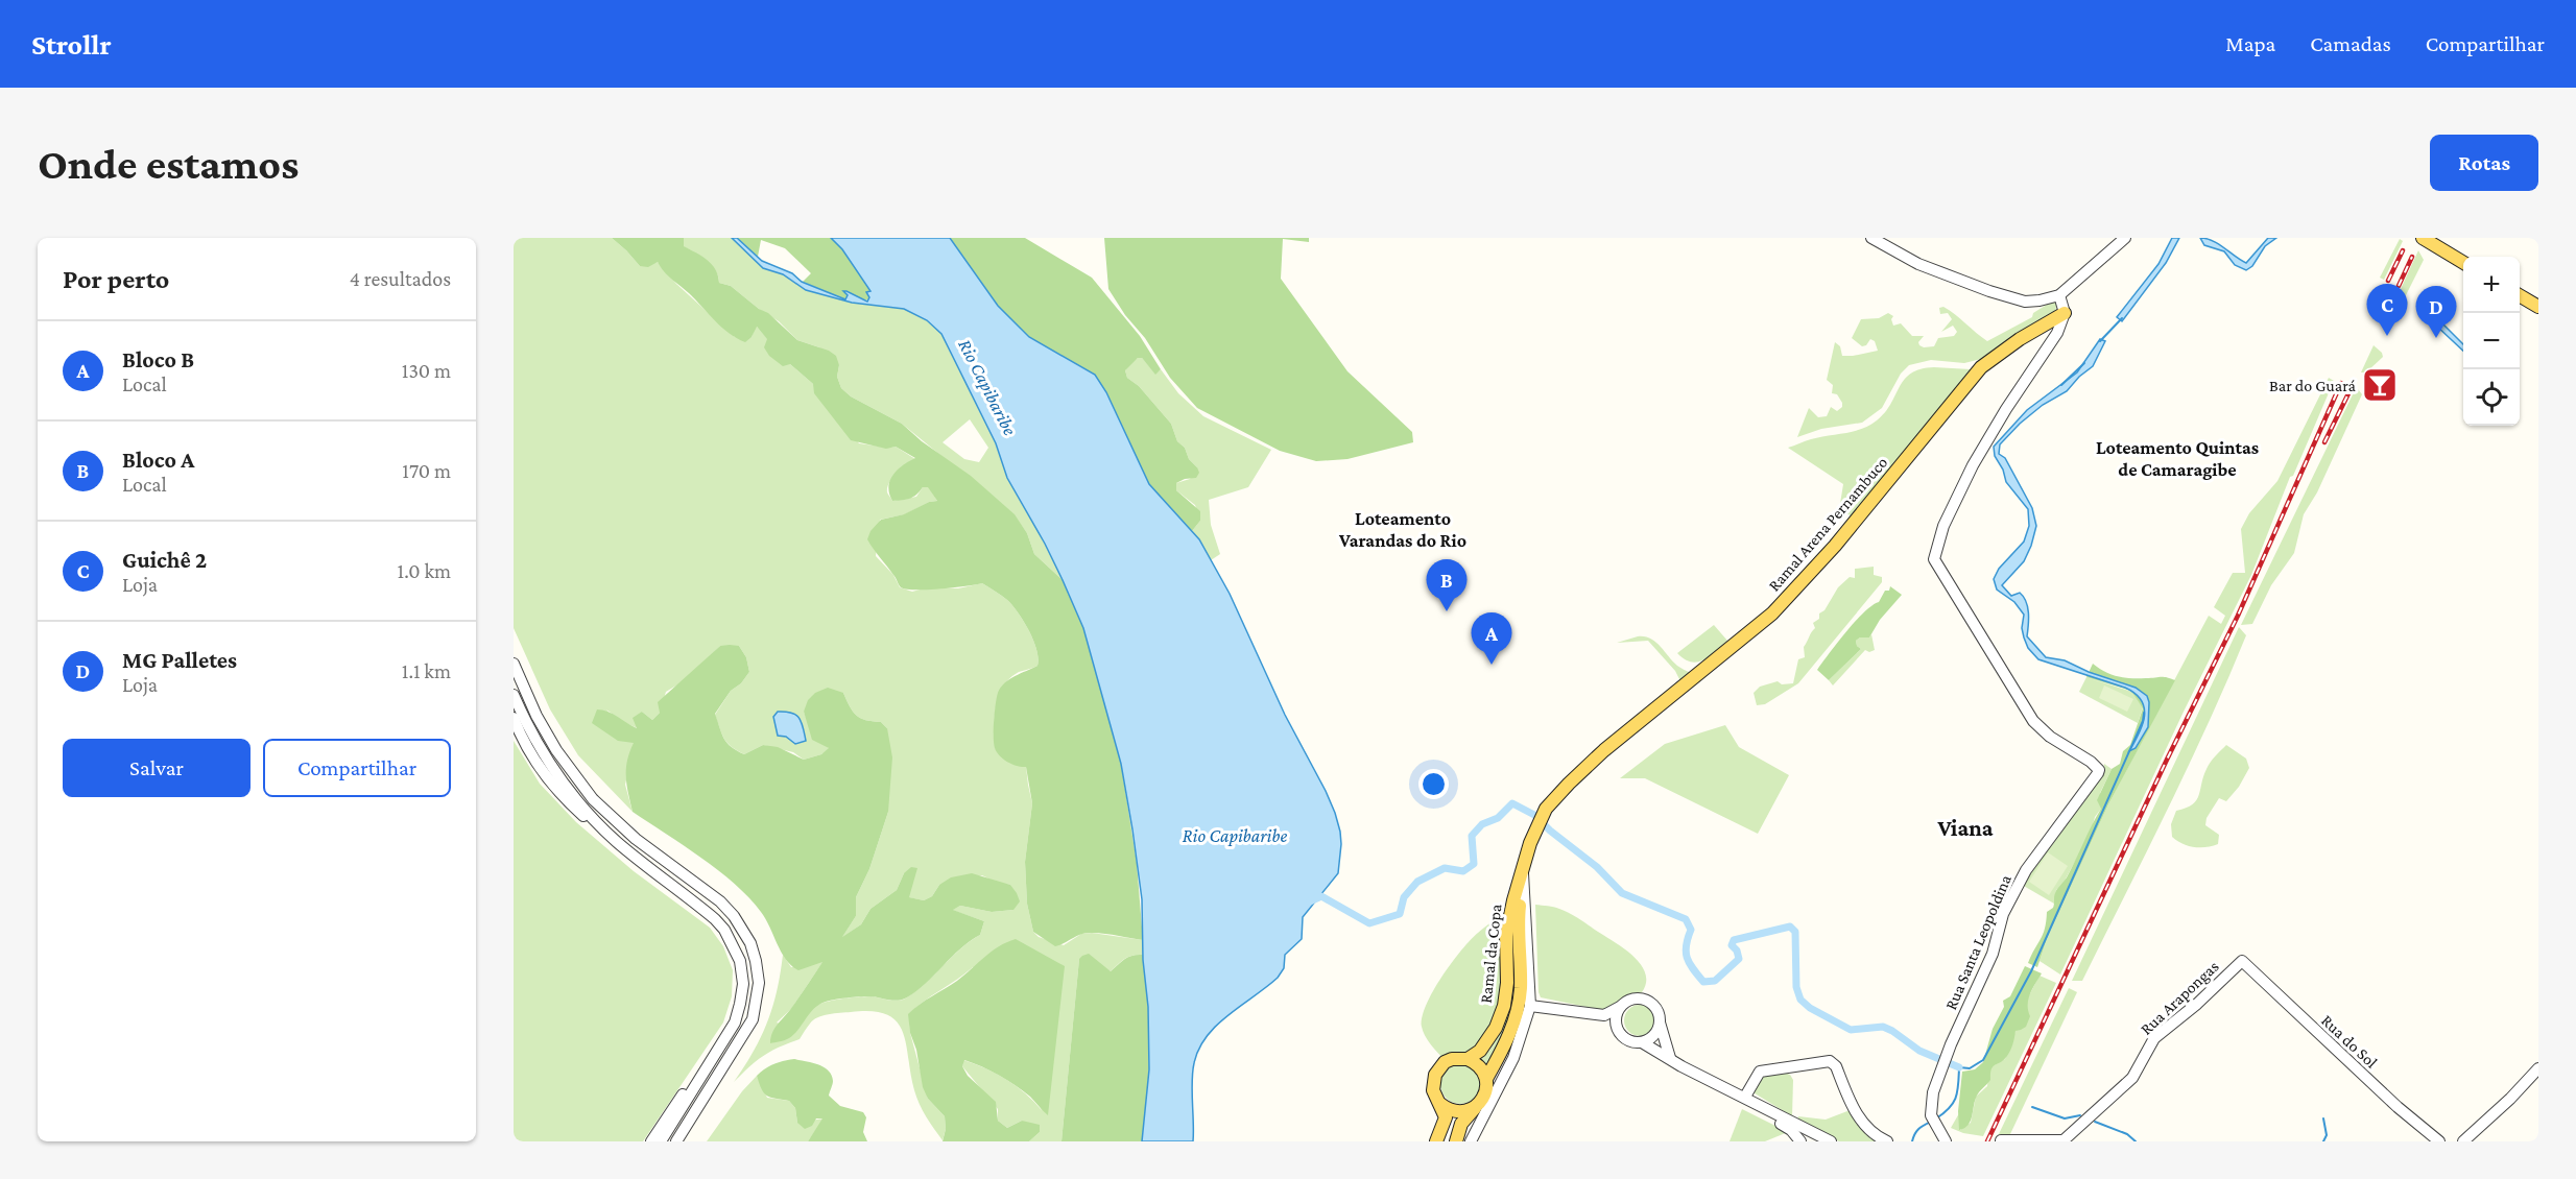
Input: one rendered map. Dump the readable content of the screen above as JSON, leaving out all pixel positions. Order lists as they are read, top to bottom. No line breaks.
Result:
{"streets":{"main road":["Ramal Arena Pernambuco","Ramal da Copa"],"street":["Rua Santa Leopoldina","Rua Arapongas","Rua do Sol"]},"crossings":[["Ramal Arena Pernambuco","Rua Santa Leopoldina"],["Ramal Arena Pernambuco","Ramal da Copa"],["Rua Arapongas","Rua do Sol"]],"districts":["Loteamento Quintas de Camaragibe","Loteamento Varandas do Rio","Viana"],"water":["Rio Capibaribe"],"places":{"bar":["Bar do Guará"]},"page":{"header":"Strollr","nav":["Mapa","Camadas","Compartilhar"],"buttons":["Rotas",["Salvar","Compartilhar"]],"title":"Onde estamos","heading":["Por perto","4 resultados"],"map_buttons":["+","−"],"pins":["C","D","B","A"],"list":[{"mark":"A","name":"Bloco B","note":"Local","value":"130 m"},{"mark":"B","name":"Bloco A","note":"Local","value":"170 m"},{"mark":"C","name":"Guichê 2","note":"Loja","value":"1.0 km"},{"mark":"D","name":"MG Palletes","note":"Loja","value":"1.1 km"}]}}
